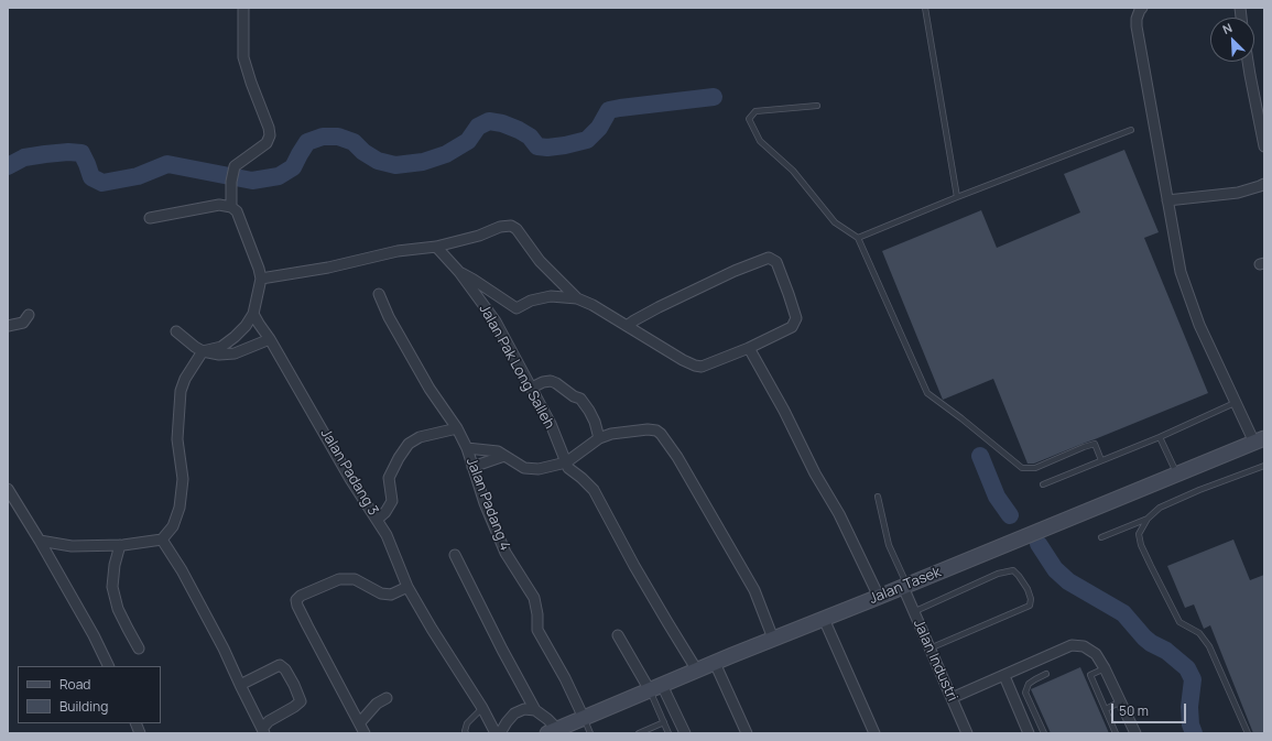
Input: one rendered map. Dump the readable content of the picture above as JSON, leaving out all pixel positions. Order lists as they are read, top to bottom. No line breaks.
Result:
{"streets":{"main road":["Jalan Tasek"],"street":["Jalan Pak Long Salleh","Jalan Padang 3","Jalan Padang 4","Jalan Industri"]},"crossings":[["Jalan Pak Long Salleh","Jalan Tasek"],["Jalan Padang 4","Jalan Tasek"],["Jalan Tasek","Jalan Industri"]],"legend":["Road","Building"],"scale_bar":"50 m","north":"top left"}
